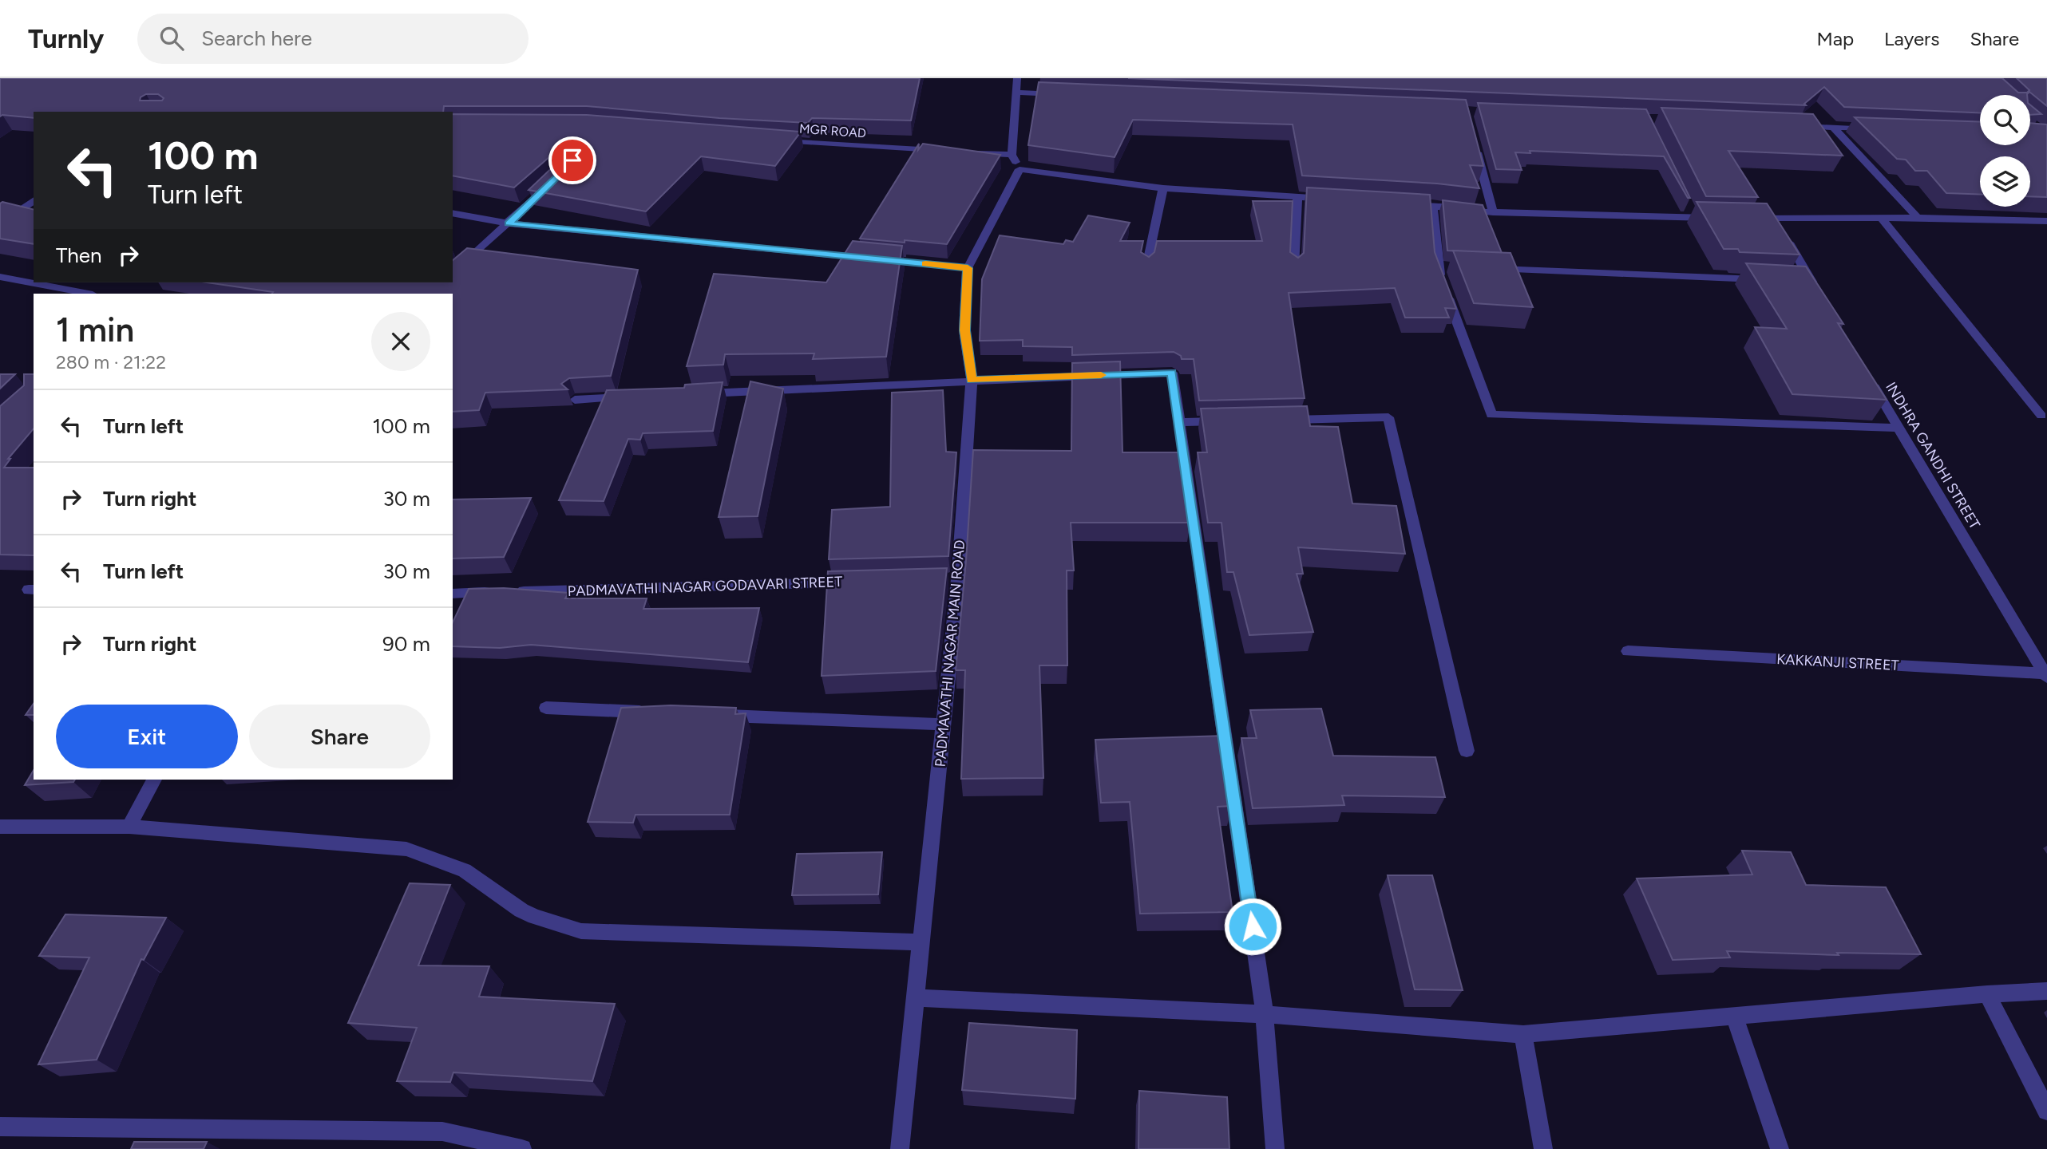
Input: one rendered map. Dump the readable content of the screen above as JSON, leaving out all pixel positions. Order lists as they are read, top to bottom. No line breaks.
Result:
{"streets":{"street":["MGR ROAD","INDHRA GANDHI STREET","PADMAVATHI NAGAR GODAVARI STREET","PADMAVATHI NAGAR MAIN ROAD","KAKKANJI STREET"]},"crossings":[["INDHRA GANDHI STREET","KAKKANJI STREET"]],"page":{"header":"Turnly","search":"Search here","nav":["Map","Layers","Share"],"turn":["100 m","Turn left"],"then":"Then","heading":["1 min","280 m · 21:22"],"list":[{"name":"Turn left","value":"100 m"},{"name":"Turn right","value":"30 m"},{"name":"Turn left","value":"30 m"},{"name":"Turn right","value":"90 m"}],"buttons":["Exit","Share"]}}
